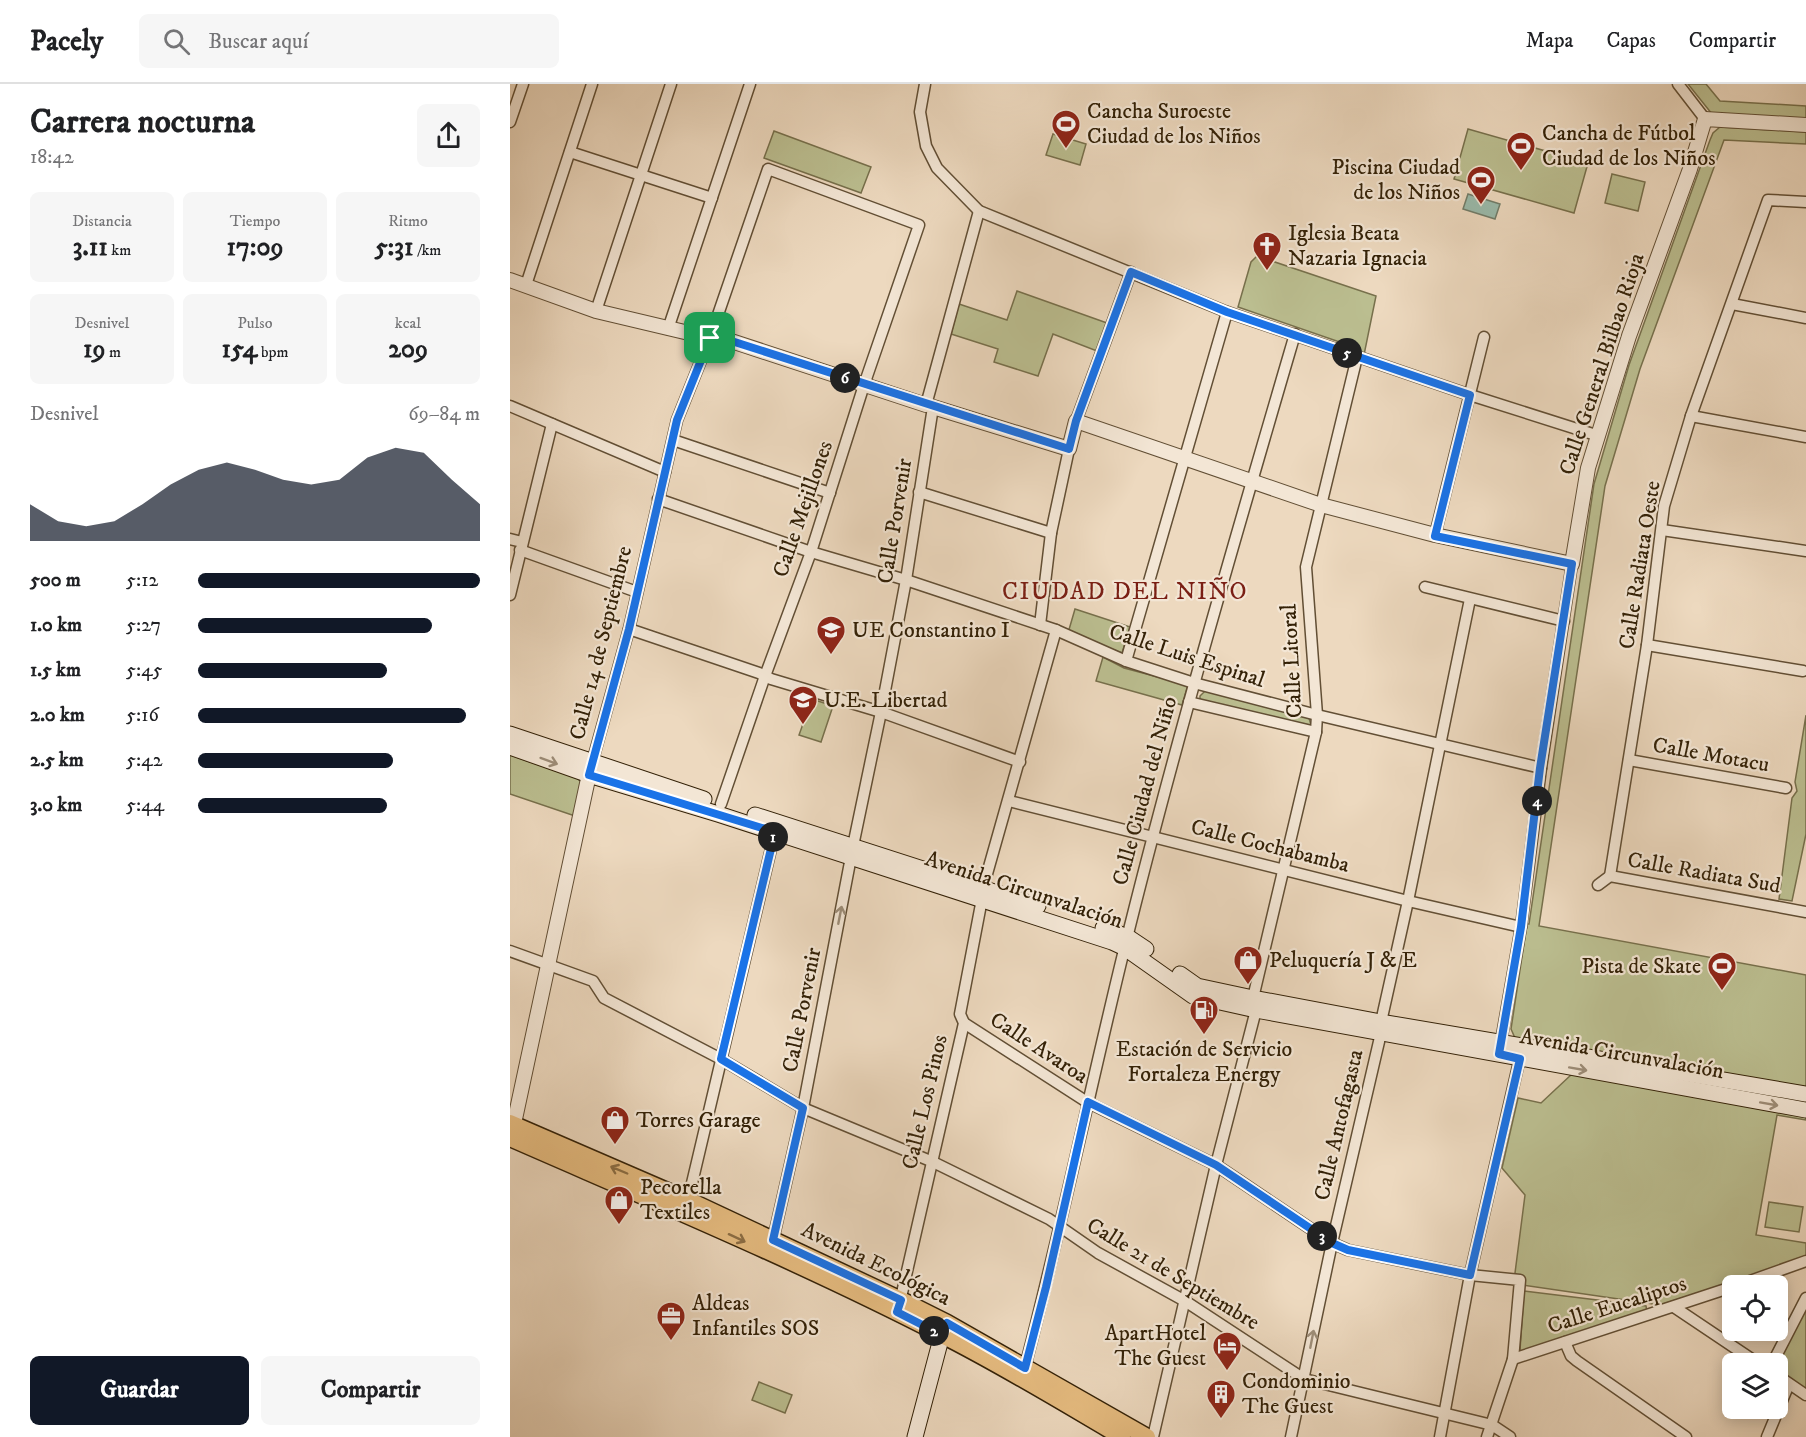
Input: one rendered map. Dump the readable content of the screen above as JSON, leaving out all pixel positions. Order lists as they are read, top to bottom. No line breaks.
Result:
{"streets":{"main road":["Avenida Circunvalación","Avenida Ecológica"],"street":["Calle General Bilbao Rioja","Calle Mejillones","Calle Porvenir","Calle Radiata Oeste","Calle 14 de Septiembre","Calle Luis Espinal","Calle Litoral","Calle Motacu","Calle Ciudad del Niño","Calle Cochabamba","Calle Radiata Sud","Calle Avaroa","Calle Los Pinos","Calle Antofagasta","Calle 21 de Septiembre","Calle Eucaliptos"]},"crossings":[["Calle General Bilbao Rioja","Calle Luis Espinal"],["Calle General Bilbao Rioja","Calle Cochabamba"],["Calle General Bilbao Rioja","Avenida Circunvalación"],["Calle Mejillones","Calle 14 de Septiembre"],["Calle Mejillones","Calle Luis Espinal"],["Calle Mejillones","Avenida Circunvalación"],["Calle Porvenir","Calle Luis Espinal"],["Calle Porvenir","Avenida Circunvalación"],["Calle Porvenir","Avenida Ecológica"],["Calle Porvenir","Calle 21 de Septiembre"],["Calle Radiata Oeste","Calle Motacu"],["Calle Radiata Oeste","Calle Radiata Sud"],["Calle 14 de Septiembre","Calle Luis Espinal"],["Calle 14 de Septiembre","Avenida Circunvalación"],["Calle 14 de Septiembre","Avenida Ecológica"],["Calle 14 de Septiembre","Calle 21 de Septiembre"],["Calle Luis Espinal","Calle Litoral"],["Calle Luis Espinal","Calle Ciudad del Niño"],["Calle Luis Espinal","Calle Los Pinos"],["Calle Luis Espinal","Calle Antofagasta"],["Calle Litoral","Calle Cochabamba"],["Calle Litoral","Avenida Circunvalación"],["Calle Litoral","Calle Avaroa"],["Calle Litoral","Calle 21 de Septiembre"],["Calle Ciudad del Niño","Calle Cochabamba"],["Calle Ciudad del Niño","Avenida Circunvalación"],["Calle Ciudad del Niño","Calle Avaroa"],["Calle Ciudad del Niño","Avenida Ecológica"],["Calle Ciudad del Niño","Calle 21 de Septiembre"],["Calle Cochabamba","Calle Los Pinos"],["Calle Cochabamba","Calle Antofagasta"],["Avenida Circunvalación","Calle Los Pinos"],["Avenida Circunvalación","Calle Antofagasta"],["Calle Avaroa","Calle Los Pinos"],["Calle Avaroa","Calle Antofagasta"],["Calle Avaroa","Calle Eucaliptos"],["Calle Los Pinos","Avenida Ecológica"],["Calle Los Pinos","Calle 21 de Septiembre"],["Calle Antofagasta","Calle 21 de Septiembre"]],"districts":["CIUDAD DEL NIÑO"],"places":{"sports":["Cancha Suroeste Ciudad de los Niños","Cancha de Fútbol Ciudad de los Niños","Piscina Ciudad de los Niños","Pista de Skate"],"church":["Iglesia Beata Nazaria Ignacia"],"school or university":["UE Constantino I","U.E. Libertad"],"shop":["Peluquería J & E","Torres Garage","Pecorella Textiles"],"fuel station":["Estación de Servicio Fortaleza Energy"],"office":["Aldeas Infantiles SOS"],"hotel":["ApartHotel The Guest"],"building":["Condominio The Guest"]},"page":{"header":"Pacely","search":"Buscar aquí","nav":["Mapa","Capas","Compartir"],"heading":["Carrera nocturna","18:42"],"stats":[["Distancia","3.11 km"],["Tiempo","17:09"],["Ritmo","5:31 /km"],["Desnivel","19 m"],["Pulso","154 bpm"],["kcal","209"]],"pins":["5","6","4","1","3","2"],"chart":["Desnivel","69–84 m"],"list":[{"name":"500 m","note":"5:12"},{"name":"1.0 km","note":"5:27"},{"name":"1.5 km","note":"5:45"},{"name":"2.0 km","note":"5:16"},{"name":"2.5 km","note":"5:42"},{"name":"3.0 km","note":"5:44"}],"buttons":["Guardar","Compartir"]}}
